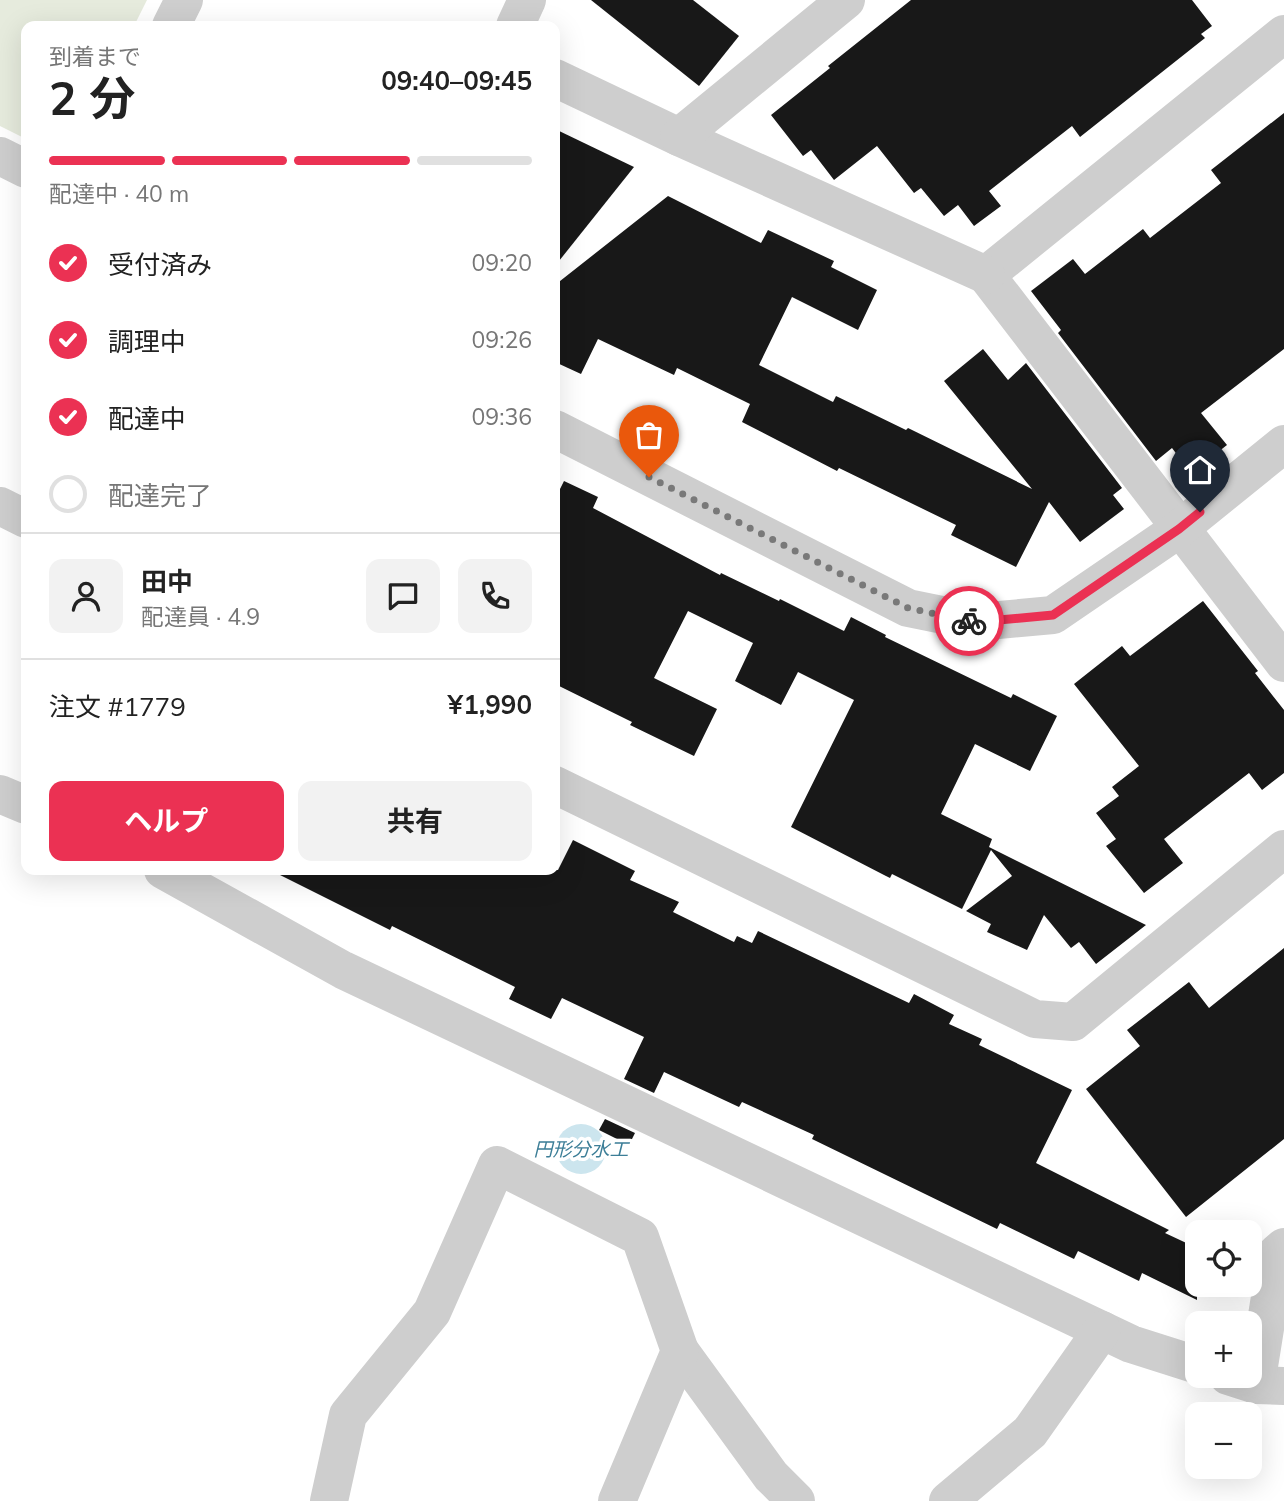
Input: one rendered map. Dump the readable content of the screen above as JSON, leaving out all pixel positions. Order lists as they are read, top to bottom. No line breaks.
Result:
{"water":["円形分水工"],"page":{"heading":["2 分","到着まで","09:40–09:45"],"panel":["田中","配達員 · 4.9","注文 #1779","¥1,990"],"bar":"配達中 · 40 m","list":[["受付済み","09:20"],["調理中","09:26"],["配達中","09:36"],"配達完了"],"buttons":["ヘルプ","共有"],"map_buttons":["+","−"]}}
